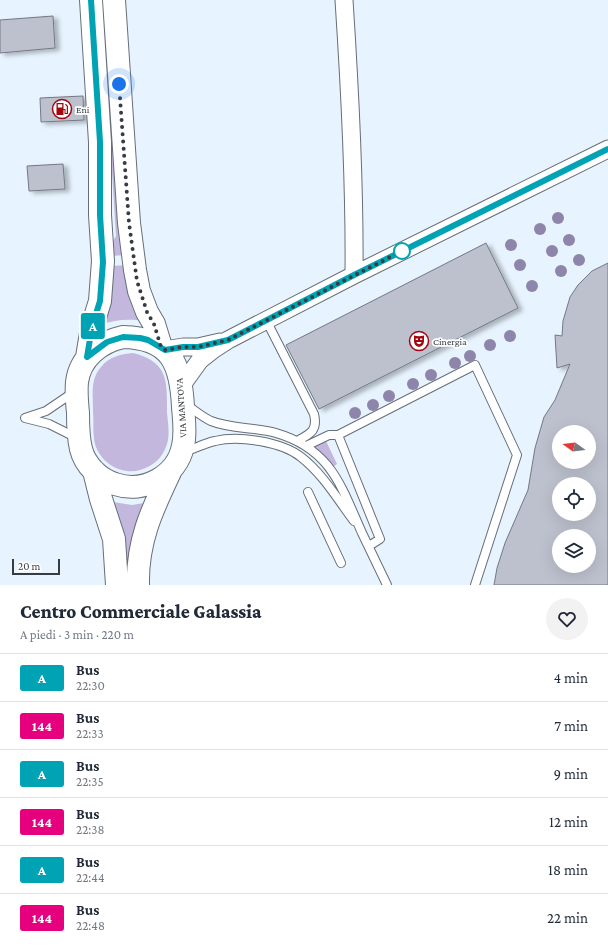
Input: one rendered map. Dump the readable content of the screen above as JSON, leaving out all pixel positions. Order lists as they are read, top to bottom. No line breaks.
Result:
{"streets":{"main road":["VIA MANTOVA"]},"places":{"fuel station":["Eni"],"theatre":["Cinergia"]},"lines":["bus line A"],"scale_bar":"20 m","north":"left","page":{"on_map":"A","scale":"20 m","heading":["Centro Commerciale Galassia","A piedi · 3 min · 220 m"],"list":[{"mark":"A","name":"Bus","note":"22:30","value":"4 min"},{"mark":"144","name":"Bus","note":"22:33","value":"7 min"},{"mark":"A","name":"Bus","note":"22:35","value":"9 min"},{"mark":"144","name":"Bus","note":"22:38","value":"12 min"},{"mark":"A","name":"Bus","note":"22:44","value":"18 min"},{"mark":"144","name":"Bus","note":"22:48","value":"22 min"}]}}
